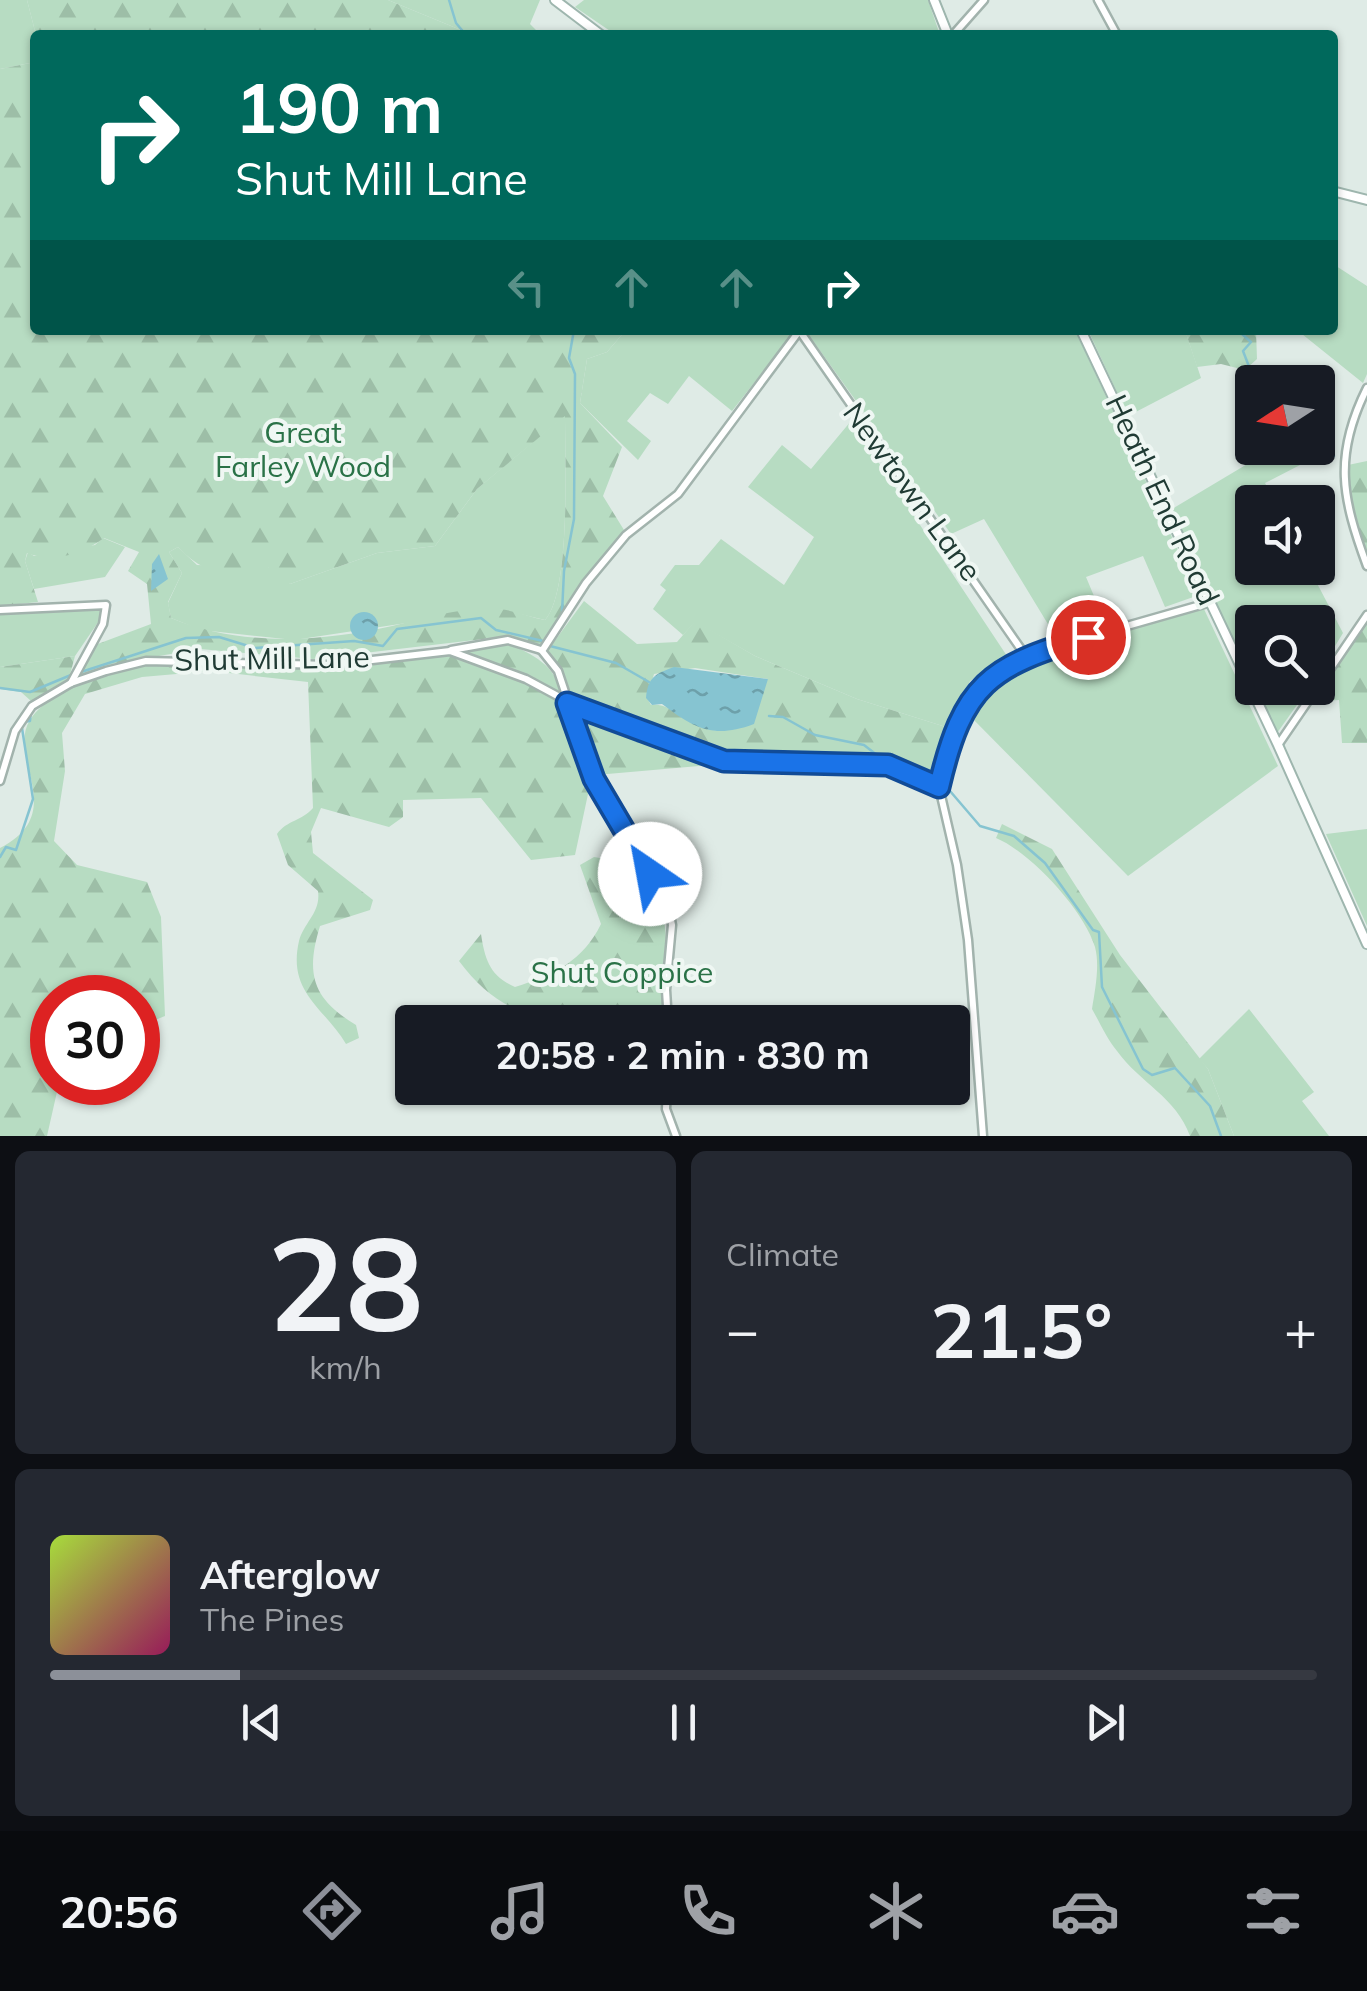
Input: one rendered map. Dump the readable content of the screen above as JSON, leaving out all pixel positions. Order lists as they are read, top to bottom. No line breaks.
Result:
{"streets":{"street":["Newtown Lane","Heath End Road","Shut Mill Lane"]},"parks":["Great Farley Wood","Shut Coppice"],"north":"left","page":{"turn":["190 m","Shut Mill Lane"],"limit":"30","trip":"20:58 · 2 min · 830 m","tile":[["28","km/h"],"Climate"],"heat":["−","21.5°","+"],"song":["Afterglow","The Pines"],"tabs":"20:56"}}
